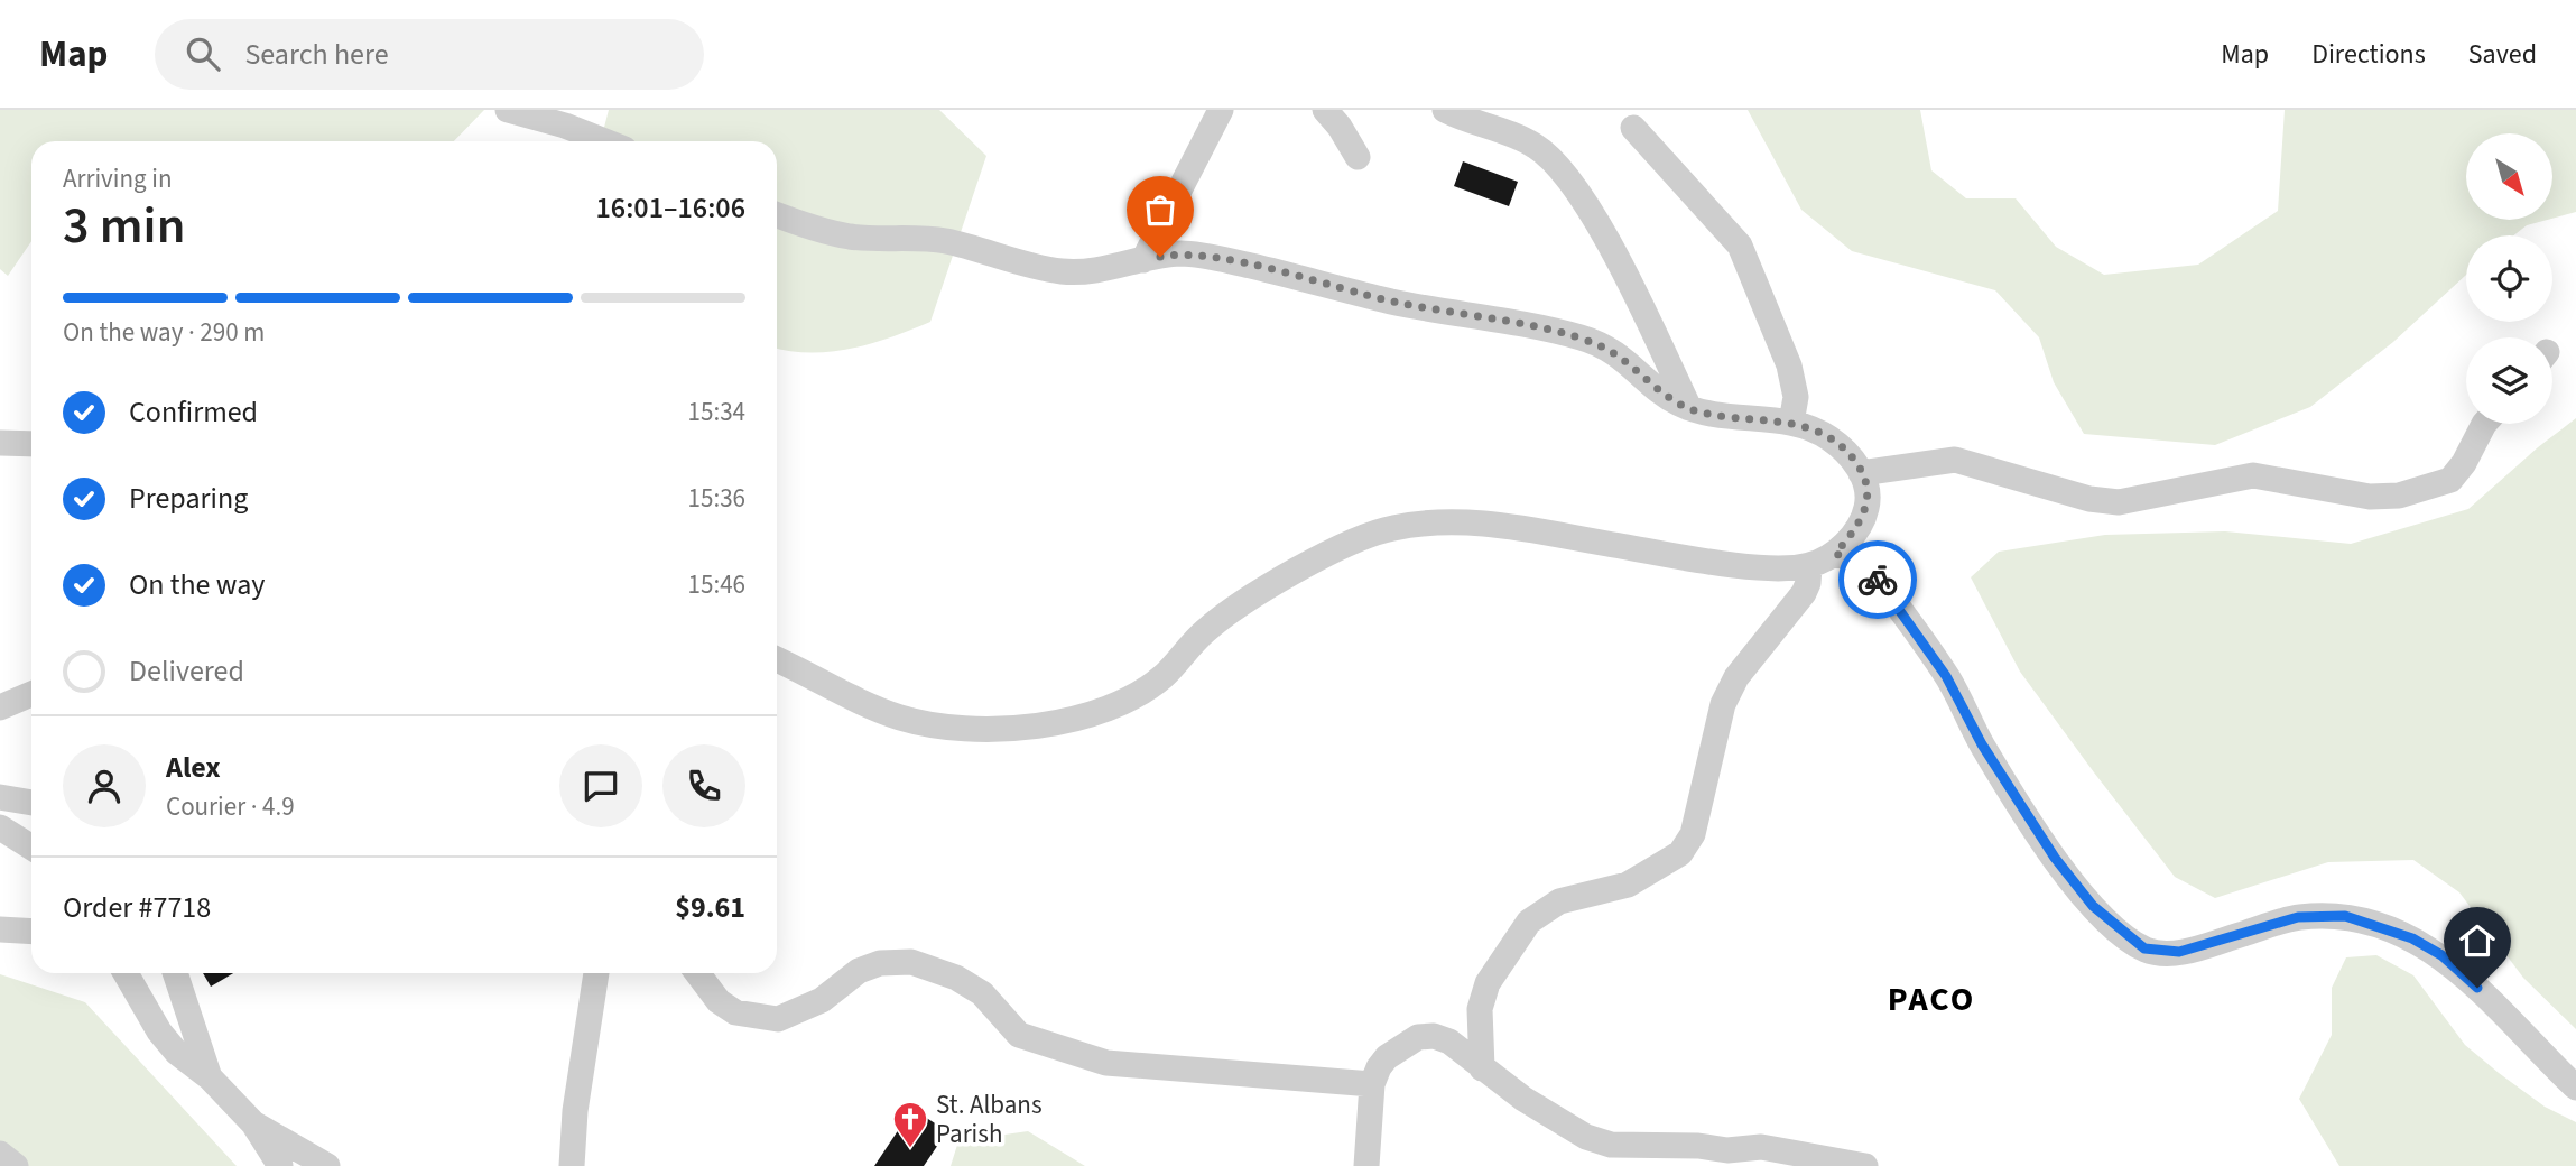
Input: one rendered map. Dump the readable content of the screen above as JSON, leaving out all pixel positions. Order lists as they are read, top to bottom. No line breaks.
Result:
{"districts":["PACO"],"places":{"church":["St. Albans Parish"]},"north":"bottom right","page":{"header":"Map","search":"Search here","nav":["Map","Directions","Saved"],"heading":["3 min","Arriving in","16:01–16:06"],"panel":["Alex","Courier · 4.9","Order #7718","$9.61"],"bar":"On the way · 290 m","list":[["Confirmed","15:34"],["Preparing","15:36"],["On the way","15:46"],"Delivered"]}}
